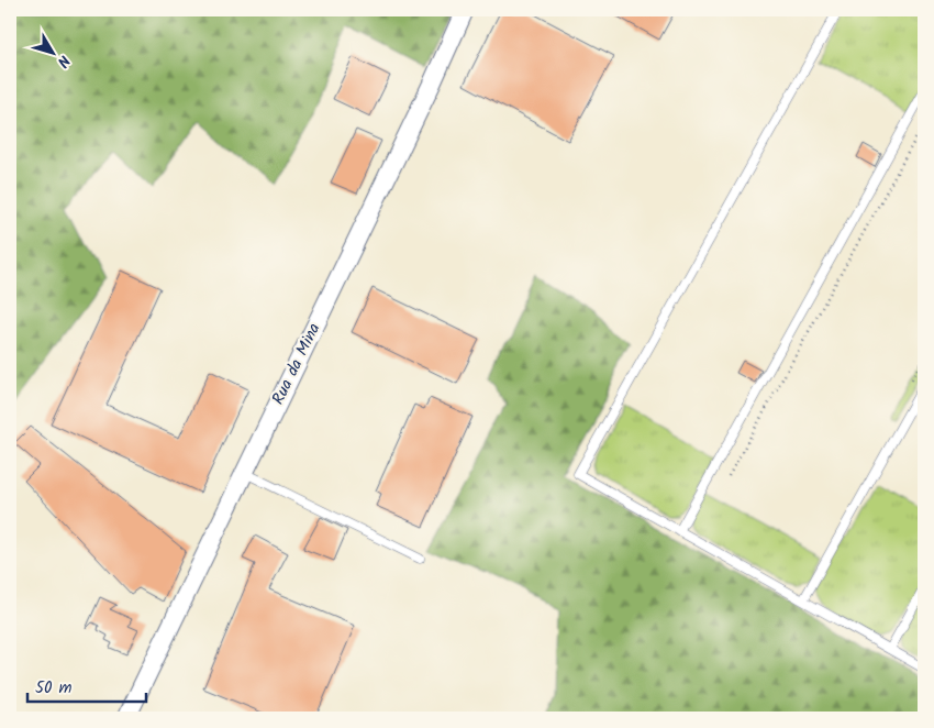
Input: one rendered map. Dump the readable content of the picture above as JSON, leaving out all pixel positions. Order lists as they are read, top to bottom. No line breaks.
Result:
{"streets":{"street":["Rua da Mina"]},"scale_bar":"50 m","north":"bottom right"}
